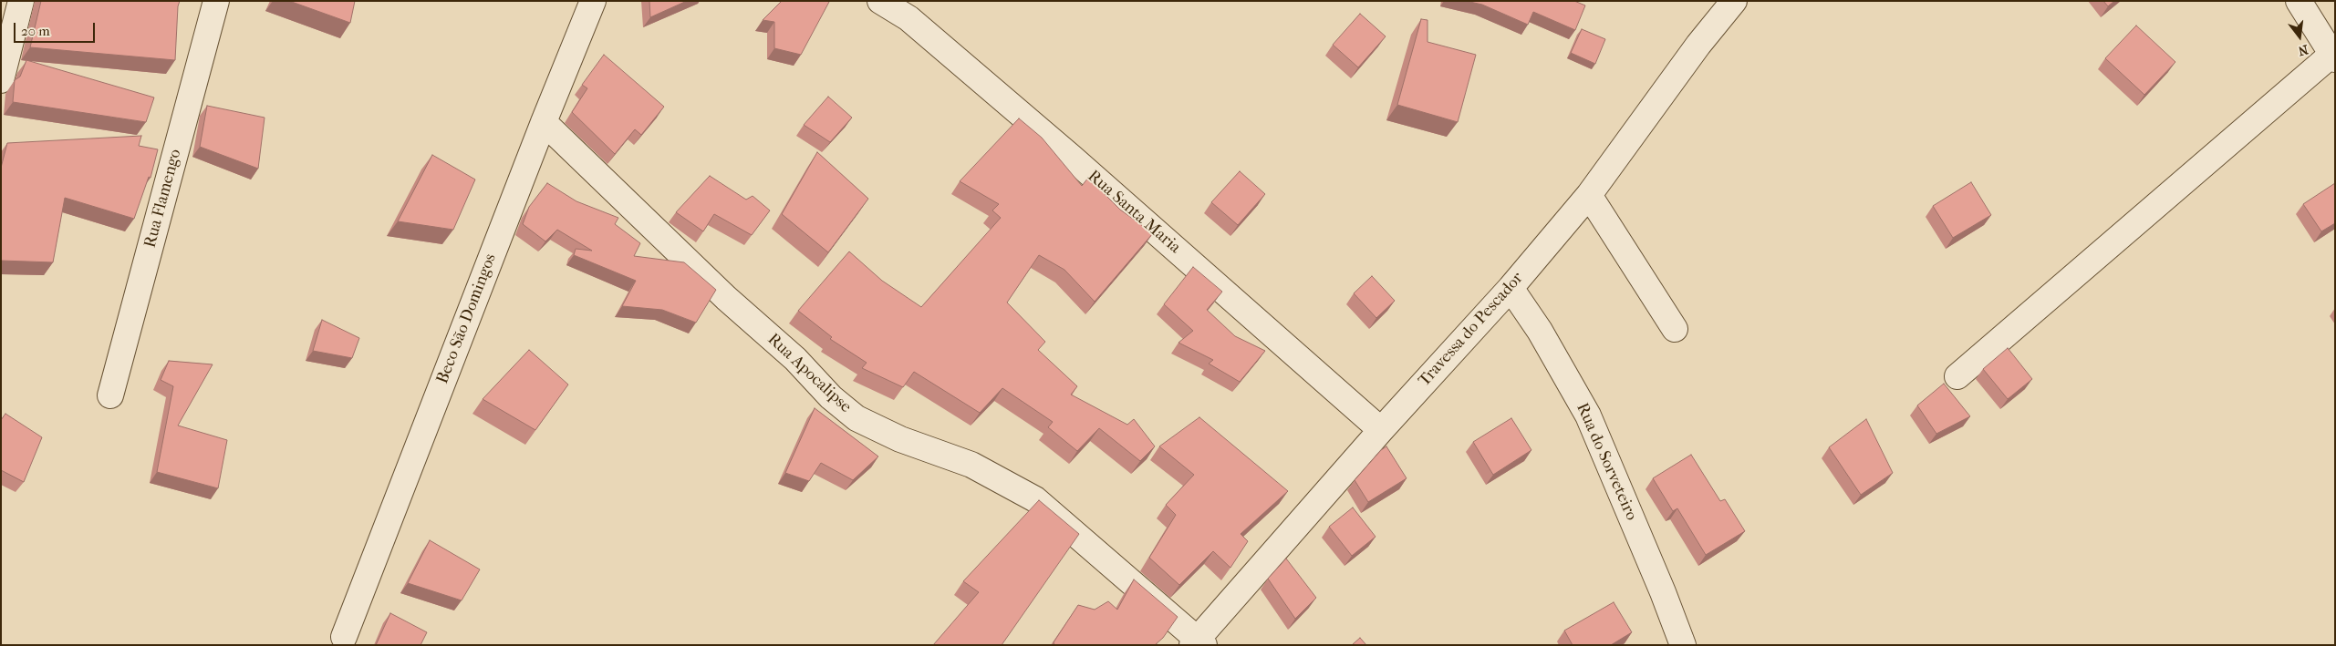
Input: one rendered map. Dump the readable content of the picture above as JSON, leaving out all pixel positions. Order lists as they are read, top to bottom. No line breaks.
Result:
{"streets":{"street":["Rua Flamengo","Rua Santa Maria","Beco São Domingos","Travessa do Pescador","Rua Apocalipse","Rua do Sorveteiro"]},"crossings":[["Rua Santa Maria","Travessa do Pescador"],["Beco São Domingos","Rua Apocalipse"],["Travessa do Pescador","Rua Apocalipse"],["Travessa do Pescador","Rua do Sorveteiro"]],"scale_bar":"20 m","north":"bottom"}
